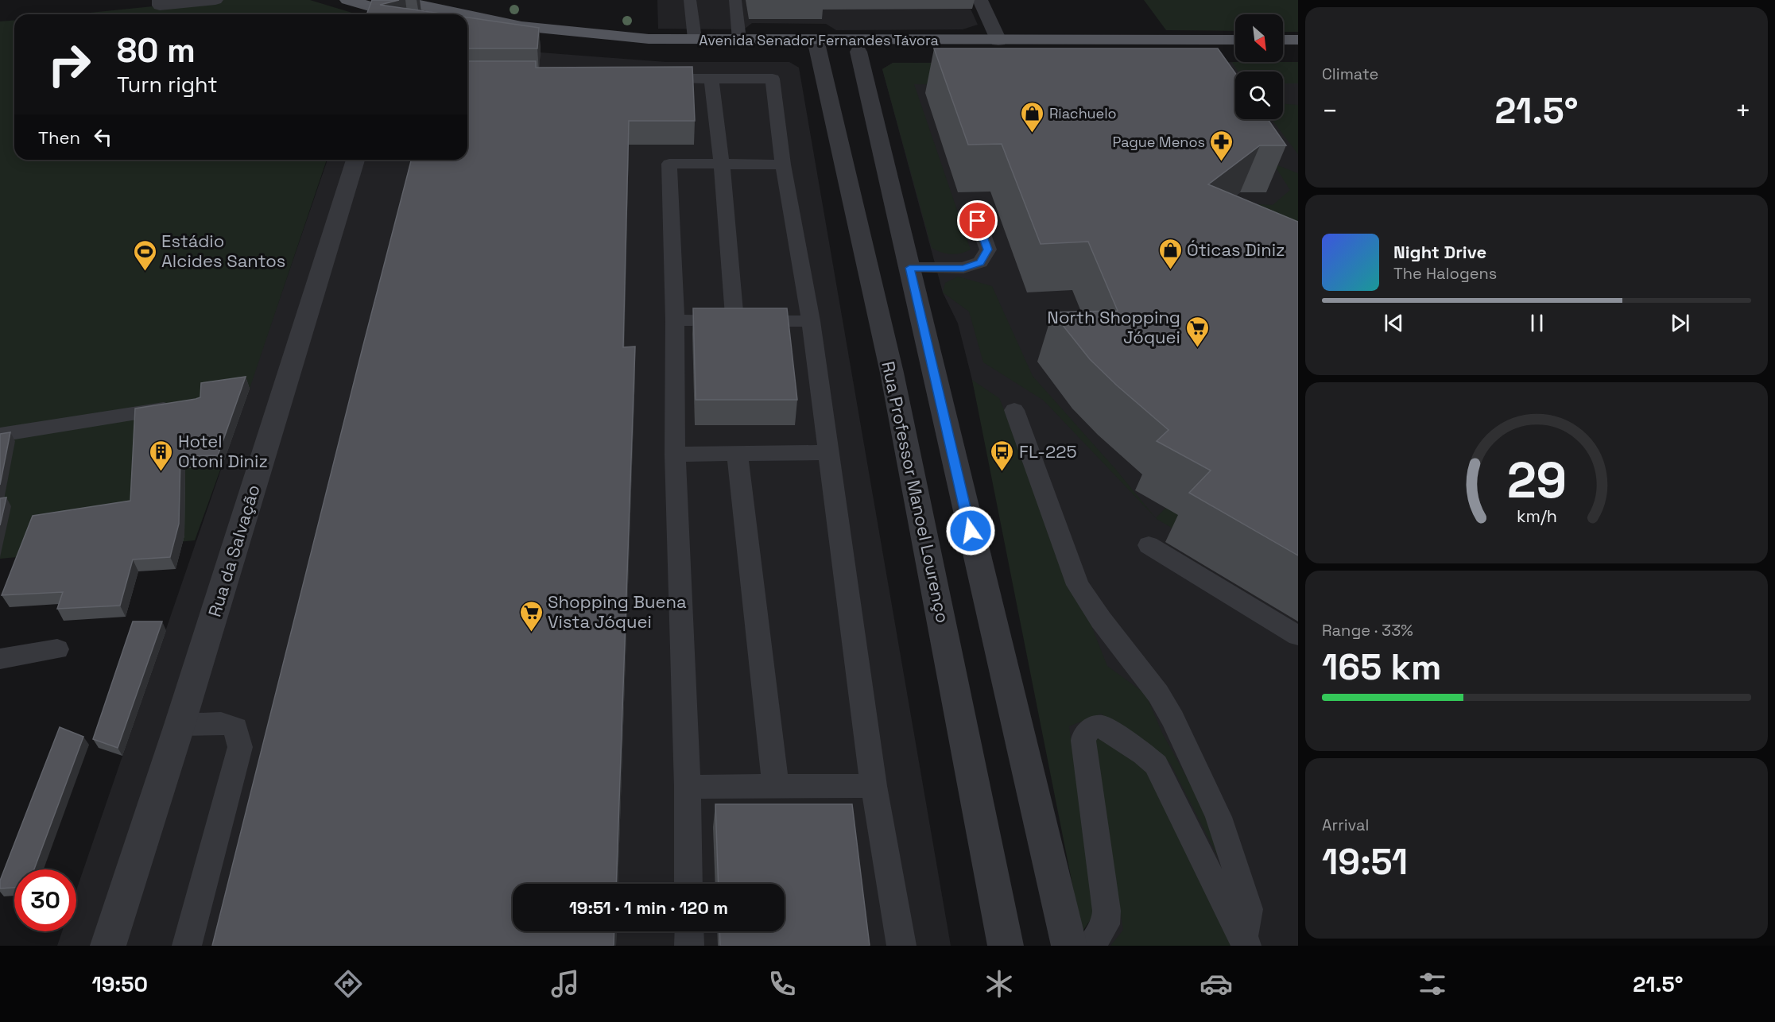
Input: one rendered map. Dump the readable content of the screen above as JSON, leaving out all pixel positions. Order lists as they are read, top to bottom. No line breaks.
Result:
{"streets":{"main road":["Avenida Senador Fernandes Távora"],"street":["Rua Professor Manoel Lourenço","Rua da Salvação"]},"crossings":[["Avenida Senador Fernandes Távora","Rua Professor Manoel Lourenço"]],"places":{"shop":["Riachuelo","Óticas Diniz"],"pharmacy":["Pague Menos"],"sports":["Estádio Alcides Santos"],"supermarket":["North Shopping Jóquei","Shopping Buena Vista Jóquei"],"building":["Hotel Otoni Diniz"],"bus stop":["FL-225"]},"north":"bottom right","page":{"tile":["Climate",["Range · 33%","165 km"],["Arrival","19:51"]],"turn":["80 m","Turn right"],"heat":["−","21.5°","+"],"then":"Then","song":["Night Drive","The Halogens"],"limit":"30","trip":"19:51 · 1 min · 120 m","tabs":["19:50","21.5°"],"gauge":["29","km/h"]}}
